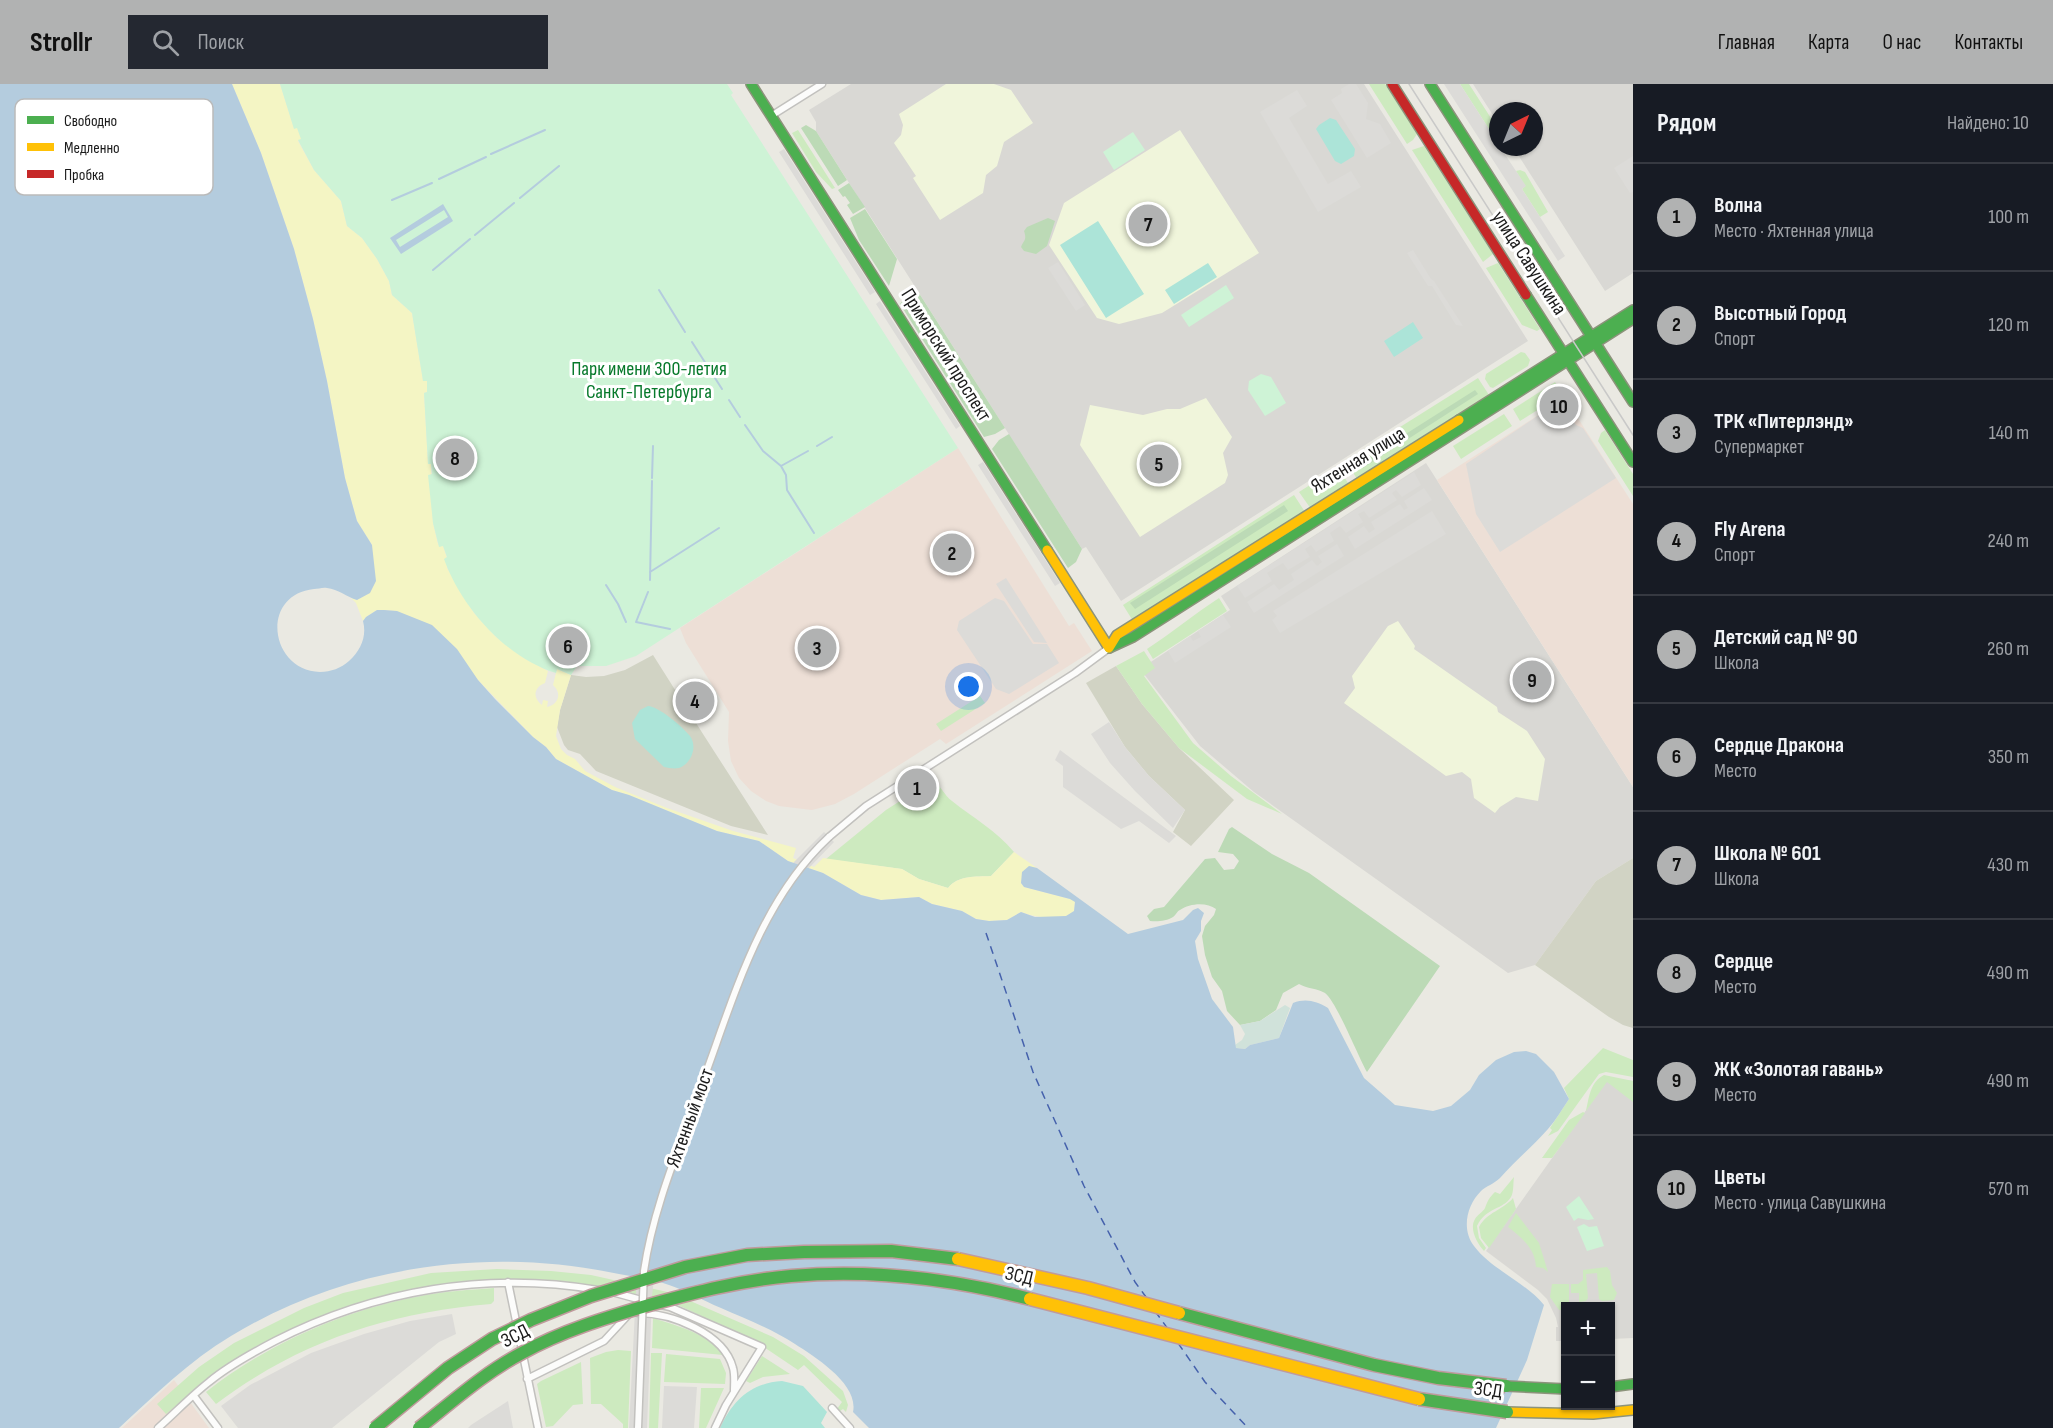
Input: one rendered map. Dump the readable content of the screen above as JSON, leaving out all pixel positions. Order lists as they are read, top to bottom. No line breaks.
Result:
{"streets":{"main road":["улица Савушкина","Приморский проспект","Яхтенная улица","ЗСД"],"street":["Яхтенный мост"]},"crossings":[["улица Савушкина","Яхтенная улица"],["Приморский проспект","Яхтенная улица"],["Яхтенная улица","Яхтенный мост"]],"parks":["Парк имени 300-летия Санкт-Петербурга"],"legend":["Свободно","Медленно","Пробка"],"north":"top right","page":{"header":"Strollr","search":"Поиск","nav":["Главная","Карта","О нас","Контакты"],"heading":["Рядом","Найдено: 10"],"list":[{"mark":"1","name":"Волна","note":"Место · Яхтенная улица","value":"100 m"},{"mark":"2","name":"Высотный Город","note":"Спорт","value":"120 m"},{"mark":"3","name":"ТРК «Питерлэнд»","note":"Супермаркет","value":"140 m"},{"mark":"4","name":"Fly Arena","note":"Спорт","value":"240 m"},{"mark":"5","name":"Детский сад № 90","note":"Школа","value":"260 m"},{"mark":"6","name":"Сердце Дракона","note":"Место","value":"350 m"},{"mark":"7","name":"Школа № 601","note":"Школа","value":"430 m"},{"mark":"8","name":"Сердце","note":"Место","value":"490 m"},{"mark":"9","name":"ЖК «Золотая гавань»","note":"Место","value":"490 m"},{"mark":"10","name":"Цветы","note":"Место · улица Савушкина","value":"570 m"}],"pins":["7","10","8","5","2","6","3","9","4","1"],"map_buttons":["+","−"]}}
